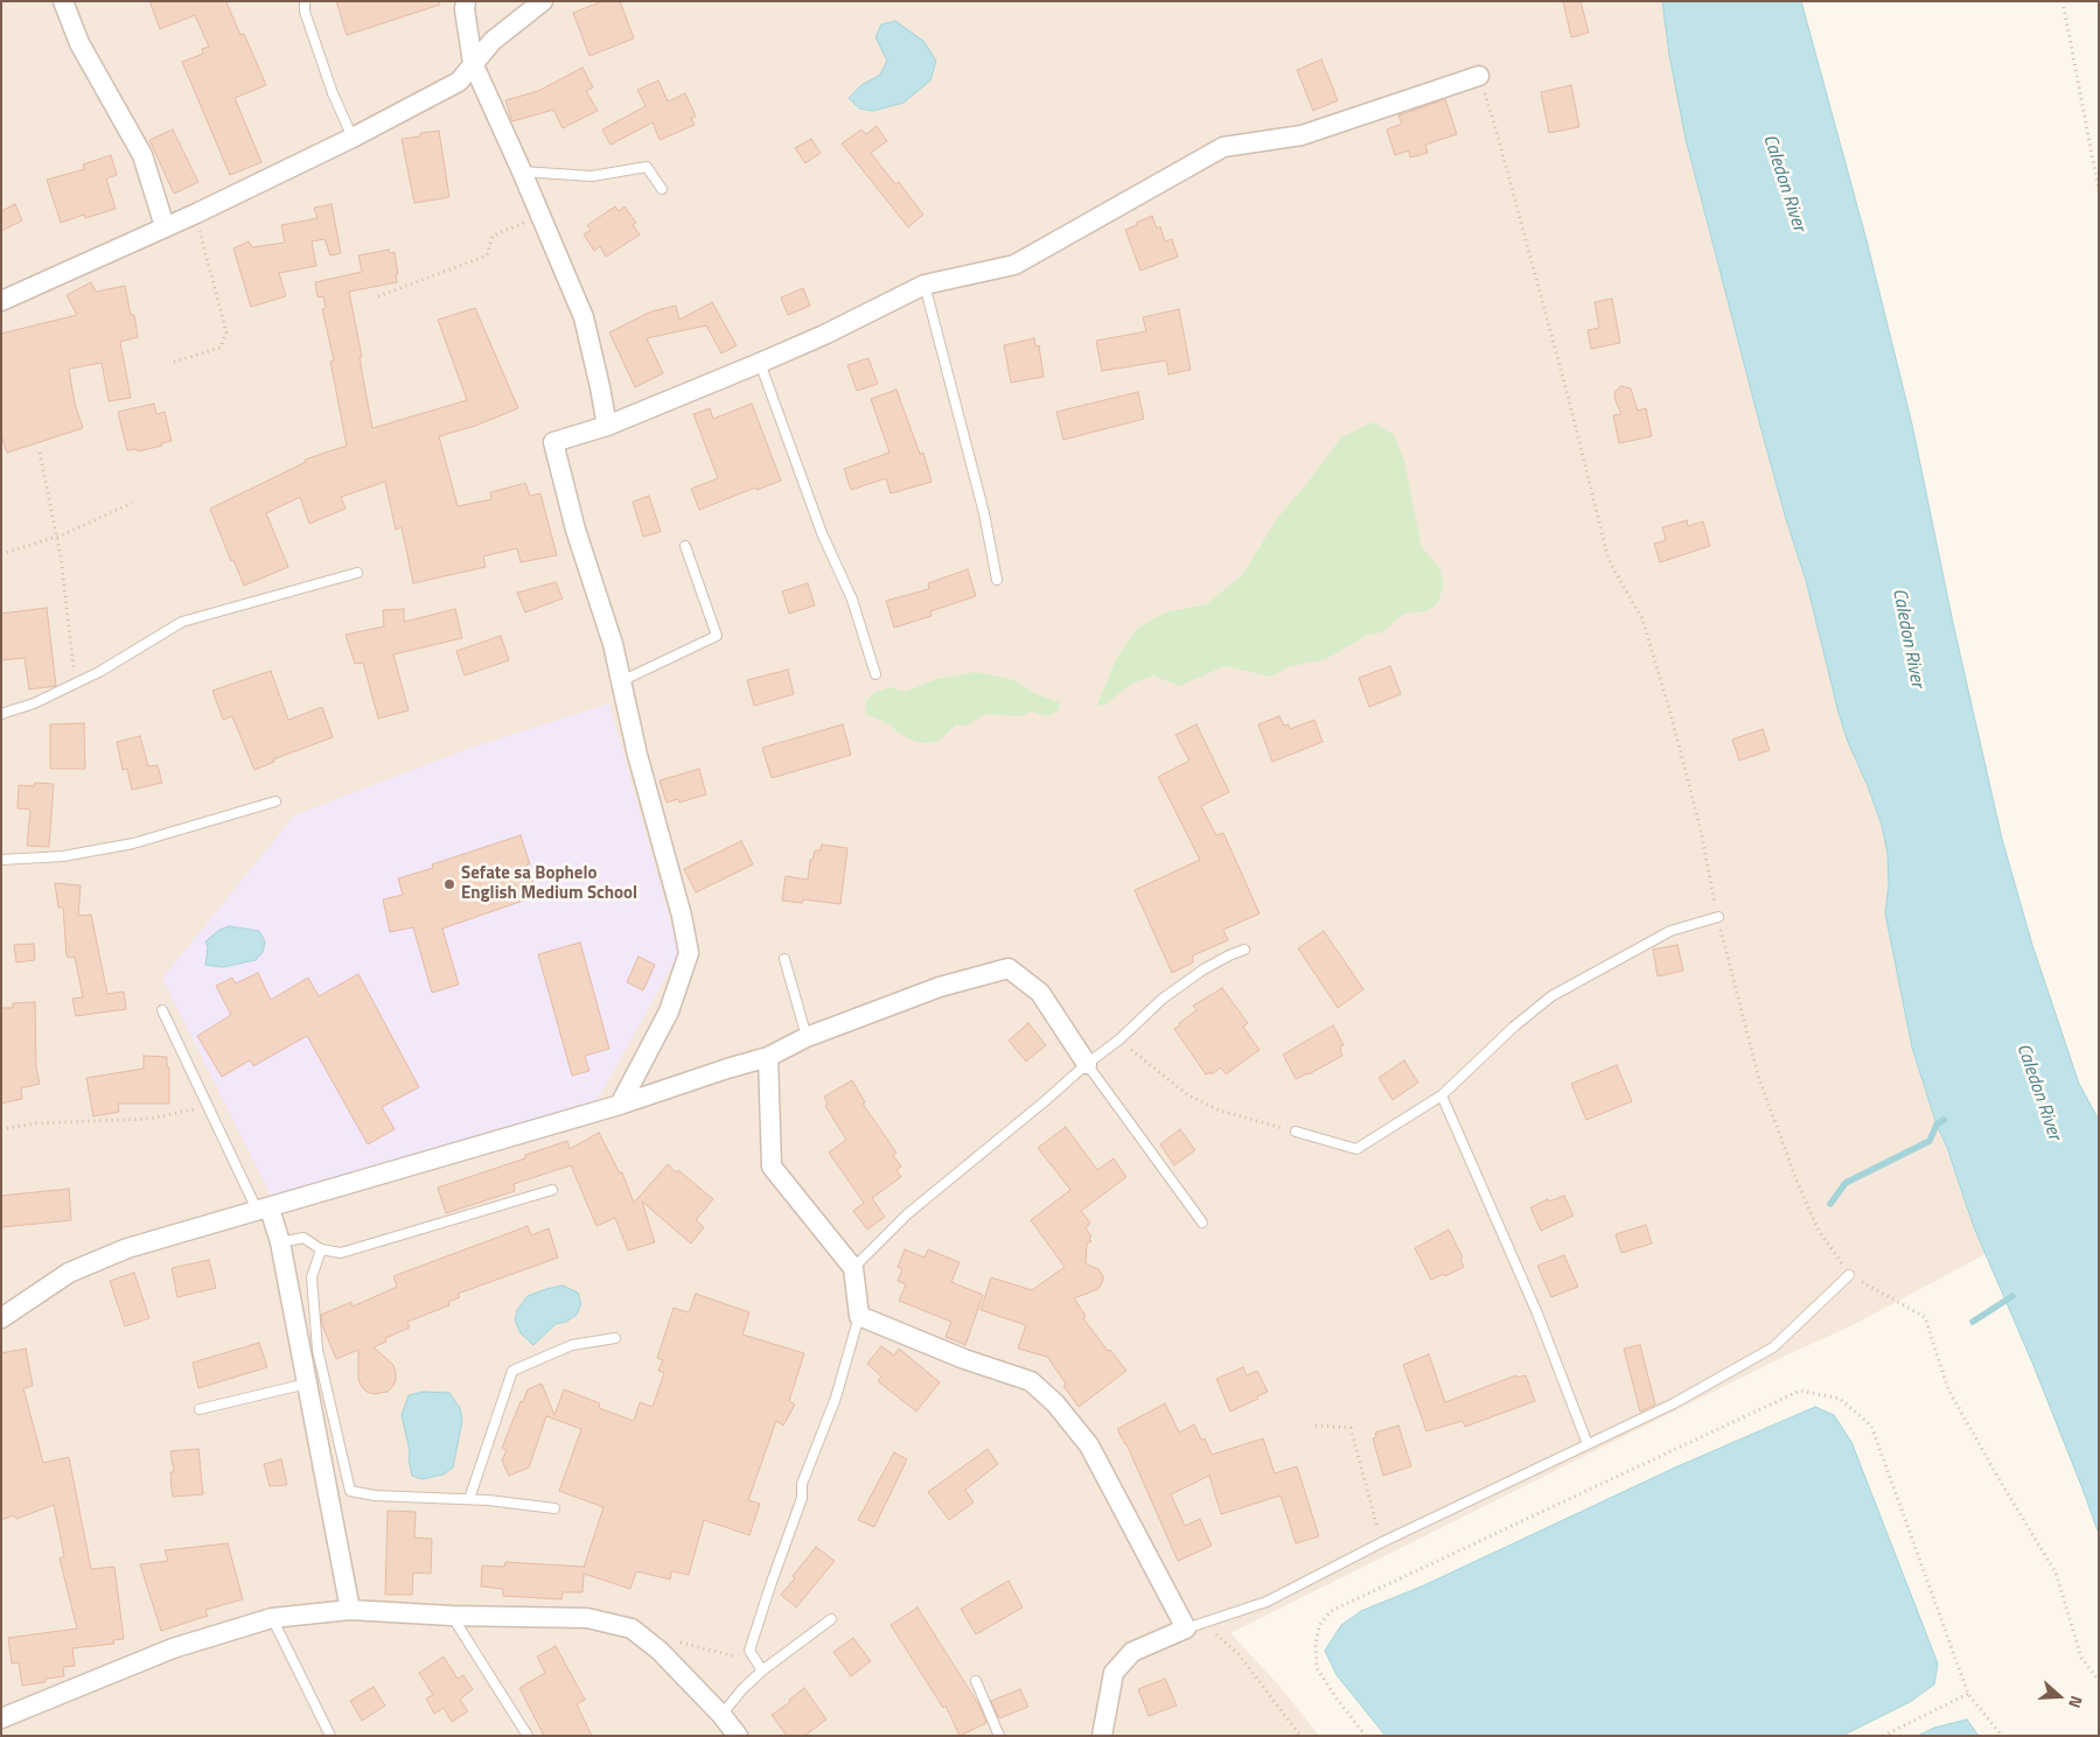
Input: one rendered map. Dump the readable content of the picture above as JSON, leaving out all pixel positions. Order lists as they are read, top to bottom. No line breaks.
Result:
{"water":["Caledon River"],"places":["Sefate sa Bophelo English Medium School"],"north":"right"}
